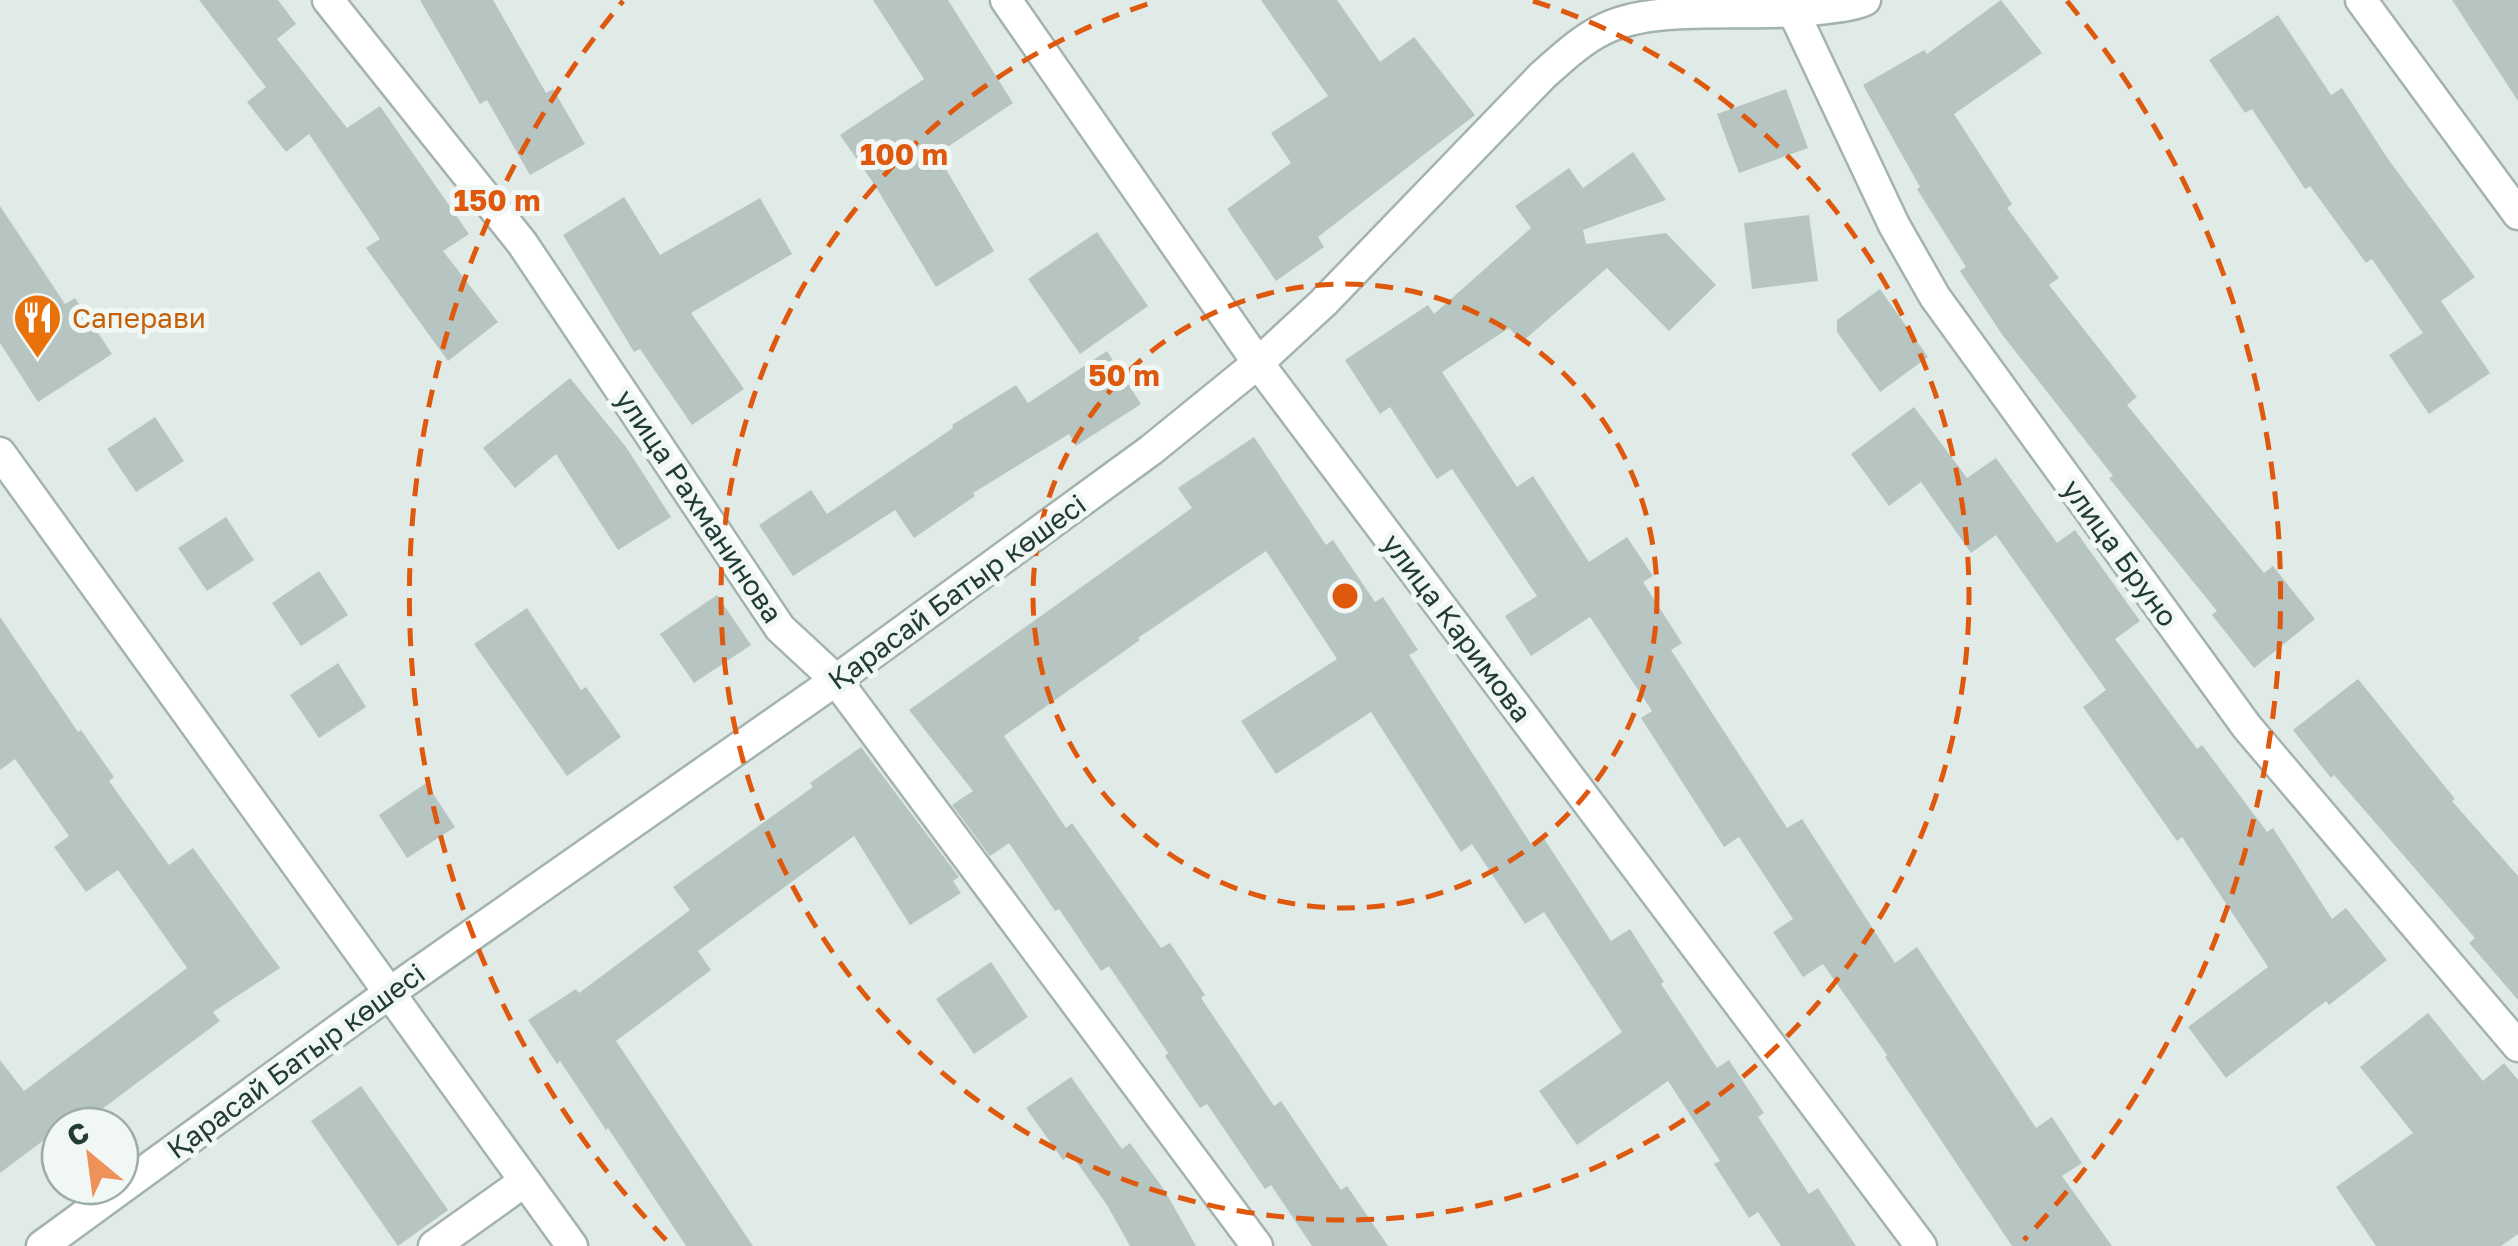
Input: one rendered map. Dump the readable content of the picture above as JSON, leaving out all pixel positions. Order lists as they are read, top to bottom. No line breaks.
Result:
{"streets":{"street":["улица Рахманинова","улица Бруно","Қарасай Батыр көшесі","улица Каримова"]},"crossings":[["улица Рахманинова","Қарасай Батыр көшесі"],["улица Бруно","Қарасай Батыр көшесі"],["Қарасай Батыр көшесі","улица Каримова"]],"places":{"restaurant":["Саперави"]},"north":"top left","rings":["100 m","150 m","50 m"]}
